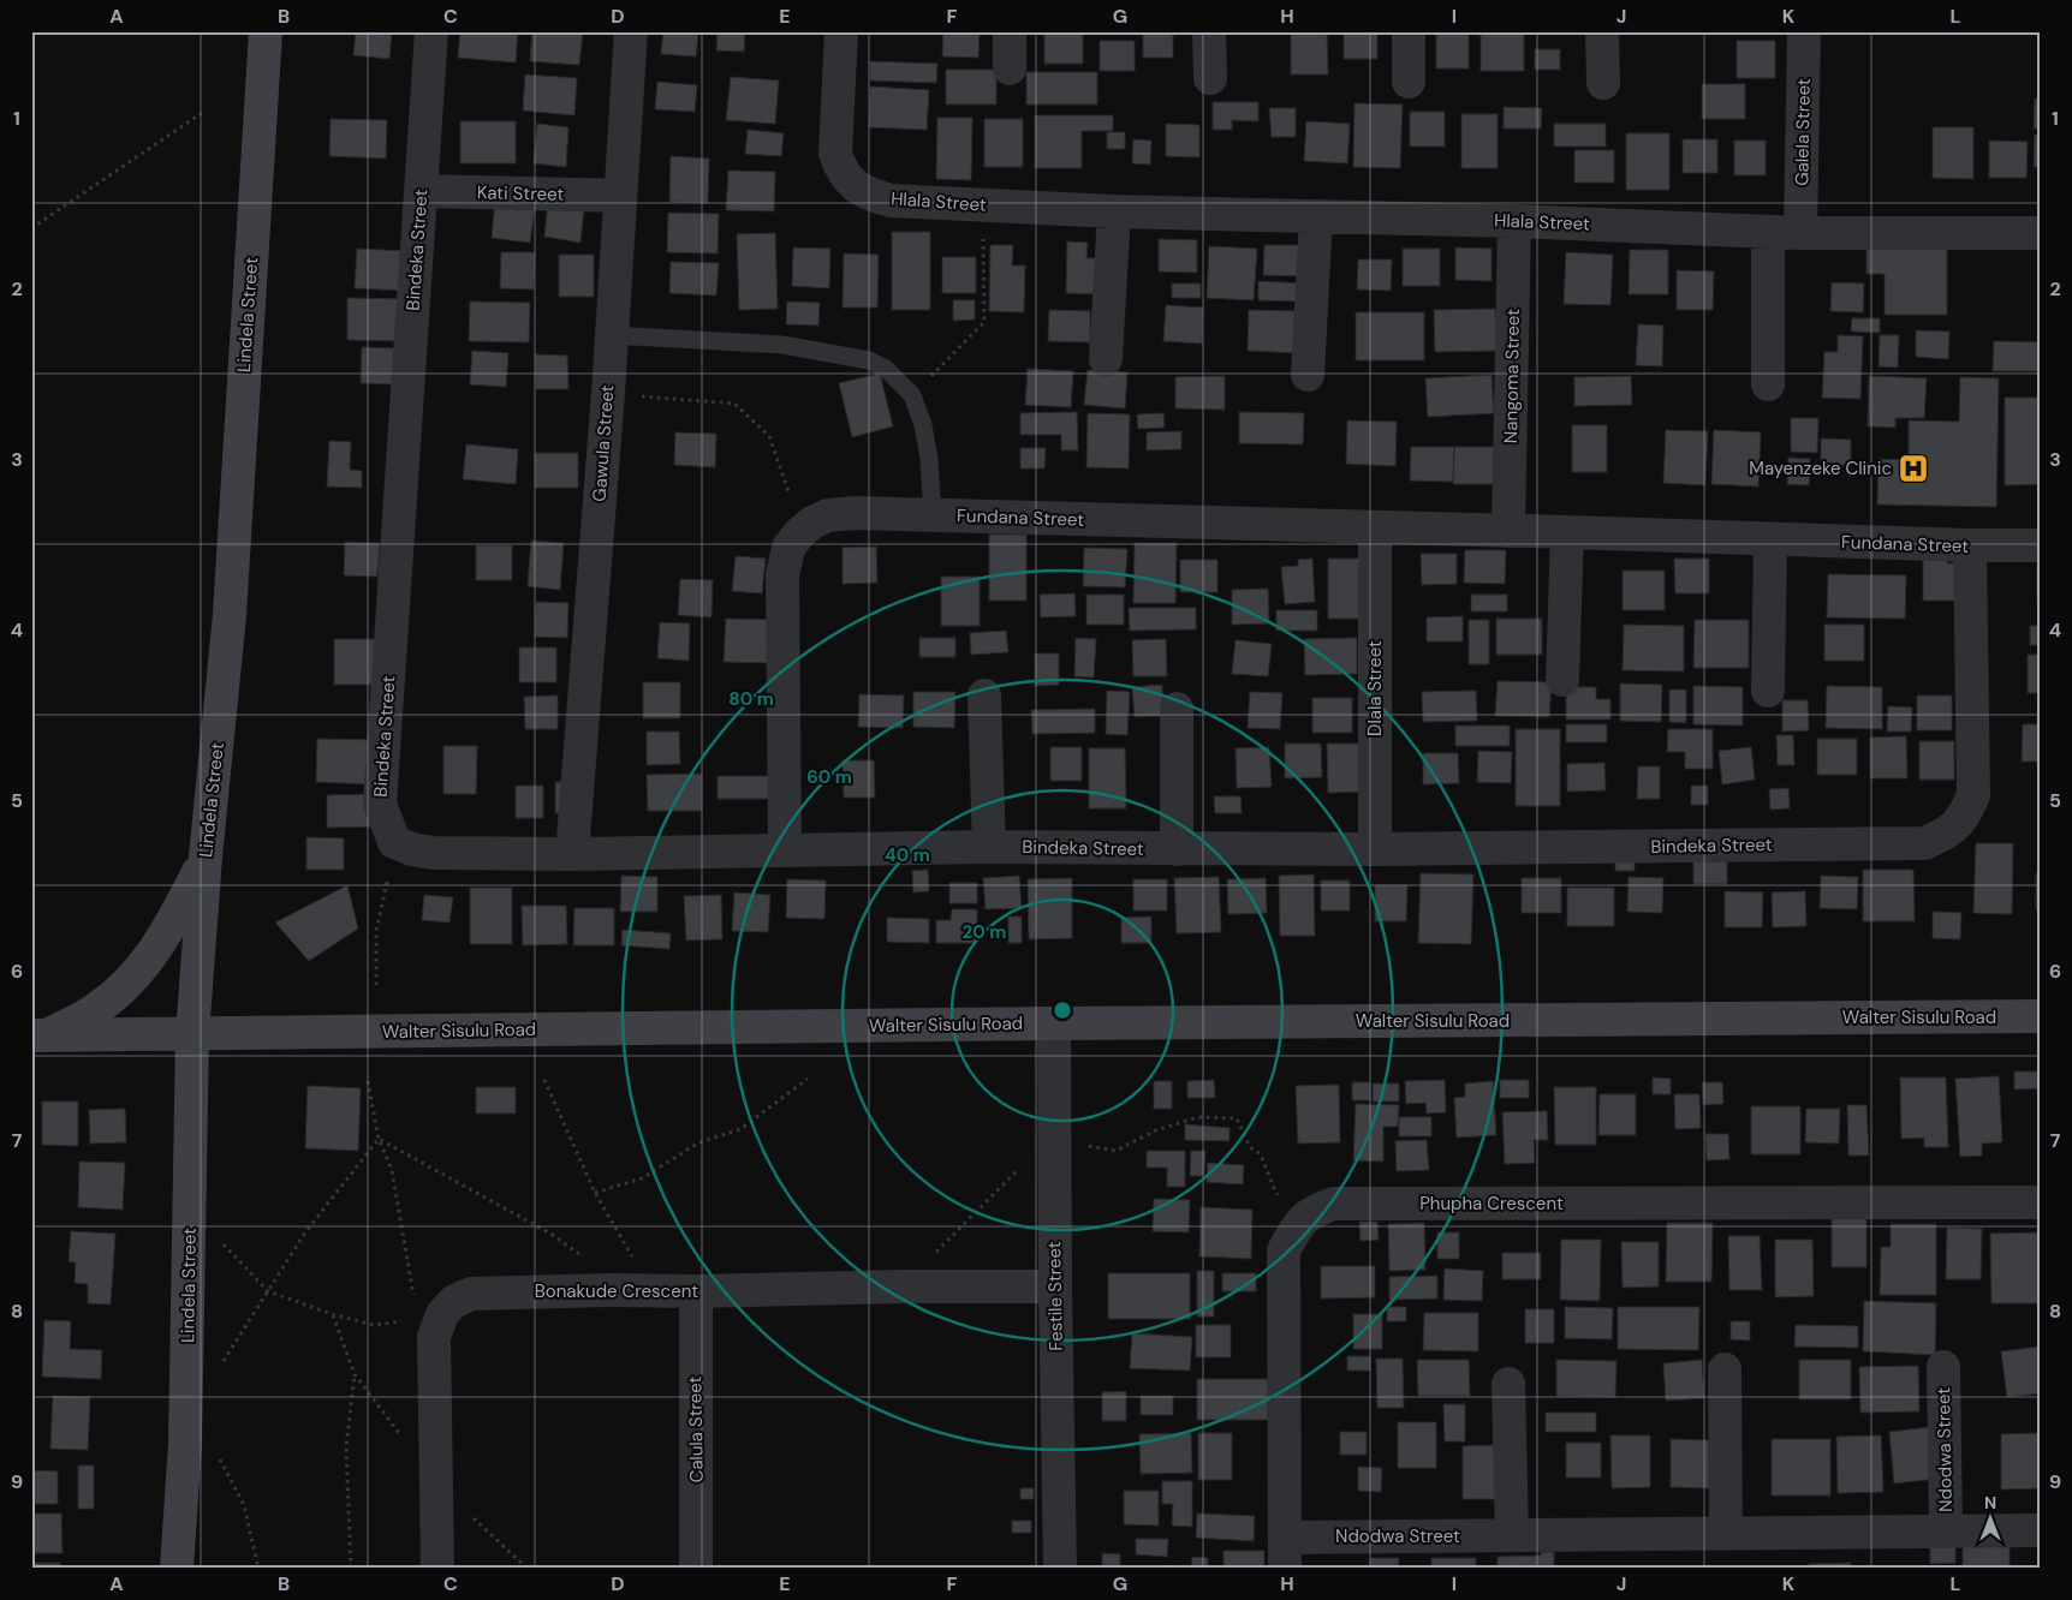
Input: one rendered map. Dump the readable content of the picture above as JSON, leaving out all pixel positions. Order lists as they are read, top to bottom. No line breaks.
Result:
{"streets":{"street":["Galela Street","Kati Street","Hlala Street","Bindeka Street","Lindela Street","Nangoma Street","Gawula Street","Fundana Street","Dlala Street","Walter Sisulu Road","Phupha Crescent","Bonakude Crescent","Festile Street","Calula Street","Ndodwa Street"]},"crossings":[["Galela Street","Hlala Street"],["Kati Street","Bindeka Street"],["Kati Street","Gawula Street"],["Hlala Street","Nangoma Street"],["Bindeka Street","Gawula Street"],["Bindeka Street","Fundana Street"],["Bindeka Street","Dlala Street"],["Lindela Street","Walter Sisulu Road"],["Nangoma Street","Fundana Street"],["Fundana Street","Dlala Street"],["Walter Sisulu Road","Festile Street"],["Phupha Crescent","Ndodwa Street"],["Bonakude Crescent","Festile Street"],["Bonakude Crescent","Calula Street"]],"places":{"hospital":["Mayenzeke Clinic"]},"north":"top","grid":{"columns":["A","B","C","D","E","F","G","H","I","J","K","L"],"rows":["1","2","3","4","5","6","7","8","9"]},"rings":["80 m","60 m","40 m","20 m"]}
